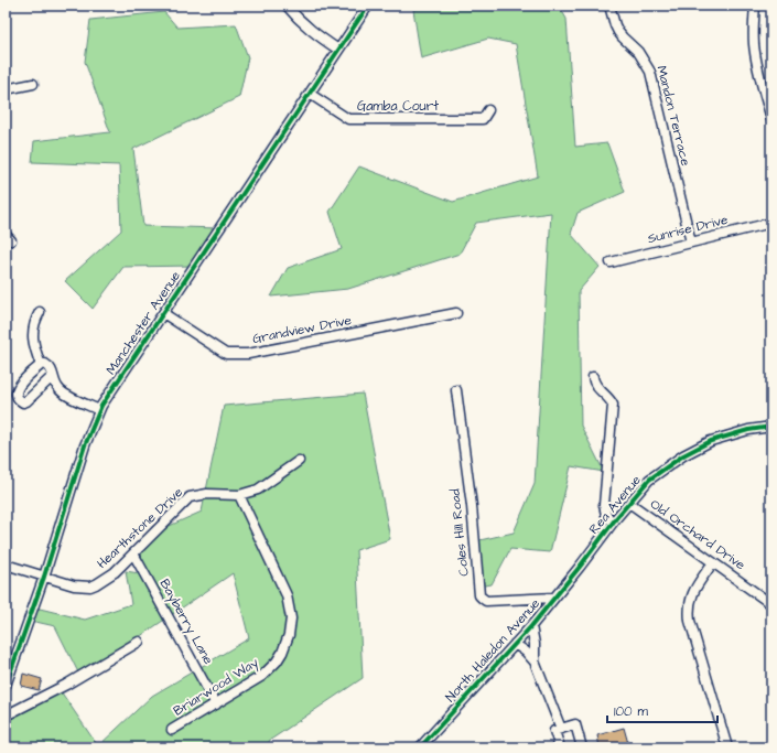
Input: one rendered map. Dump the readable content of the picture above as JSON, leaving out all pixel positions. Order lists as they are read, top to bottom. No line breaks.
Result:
{"streets":{"street":["Gamba Court","Mandon Terrace","Sunrise Drive","Manchester Avenue","Grandview Drive","Rea Avenue","Hearthstone Drive","Coles Hill Road","Old Orchard Drive","Bayberry Lane","North Haledon Avenue","Briarwood Way"]},"crossings":[["Gamba Court","Manchester Avenue"],["Mandon Terrace","Sunrise Drive"],["Manchester Avenue","Grandview Drive"],["Manchester Avenue","Hearthstone Drive"],["Rea Avenue","Old Orchard Drive"],["Rea Avenue","North Haledon Avenue"],["Hearthstone Drive","Bayberry Lane"],["Hearthstone Drive","Briarwood Way"],["Coles Hill Road","North Haledon Avenue"],["Bayberry Lane","Briarwood Way"]],"scale_bar":"100 m"}
